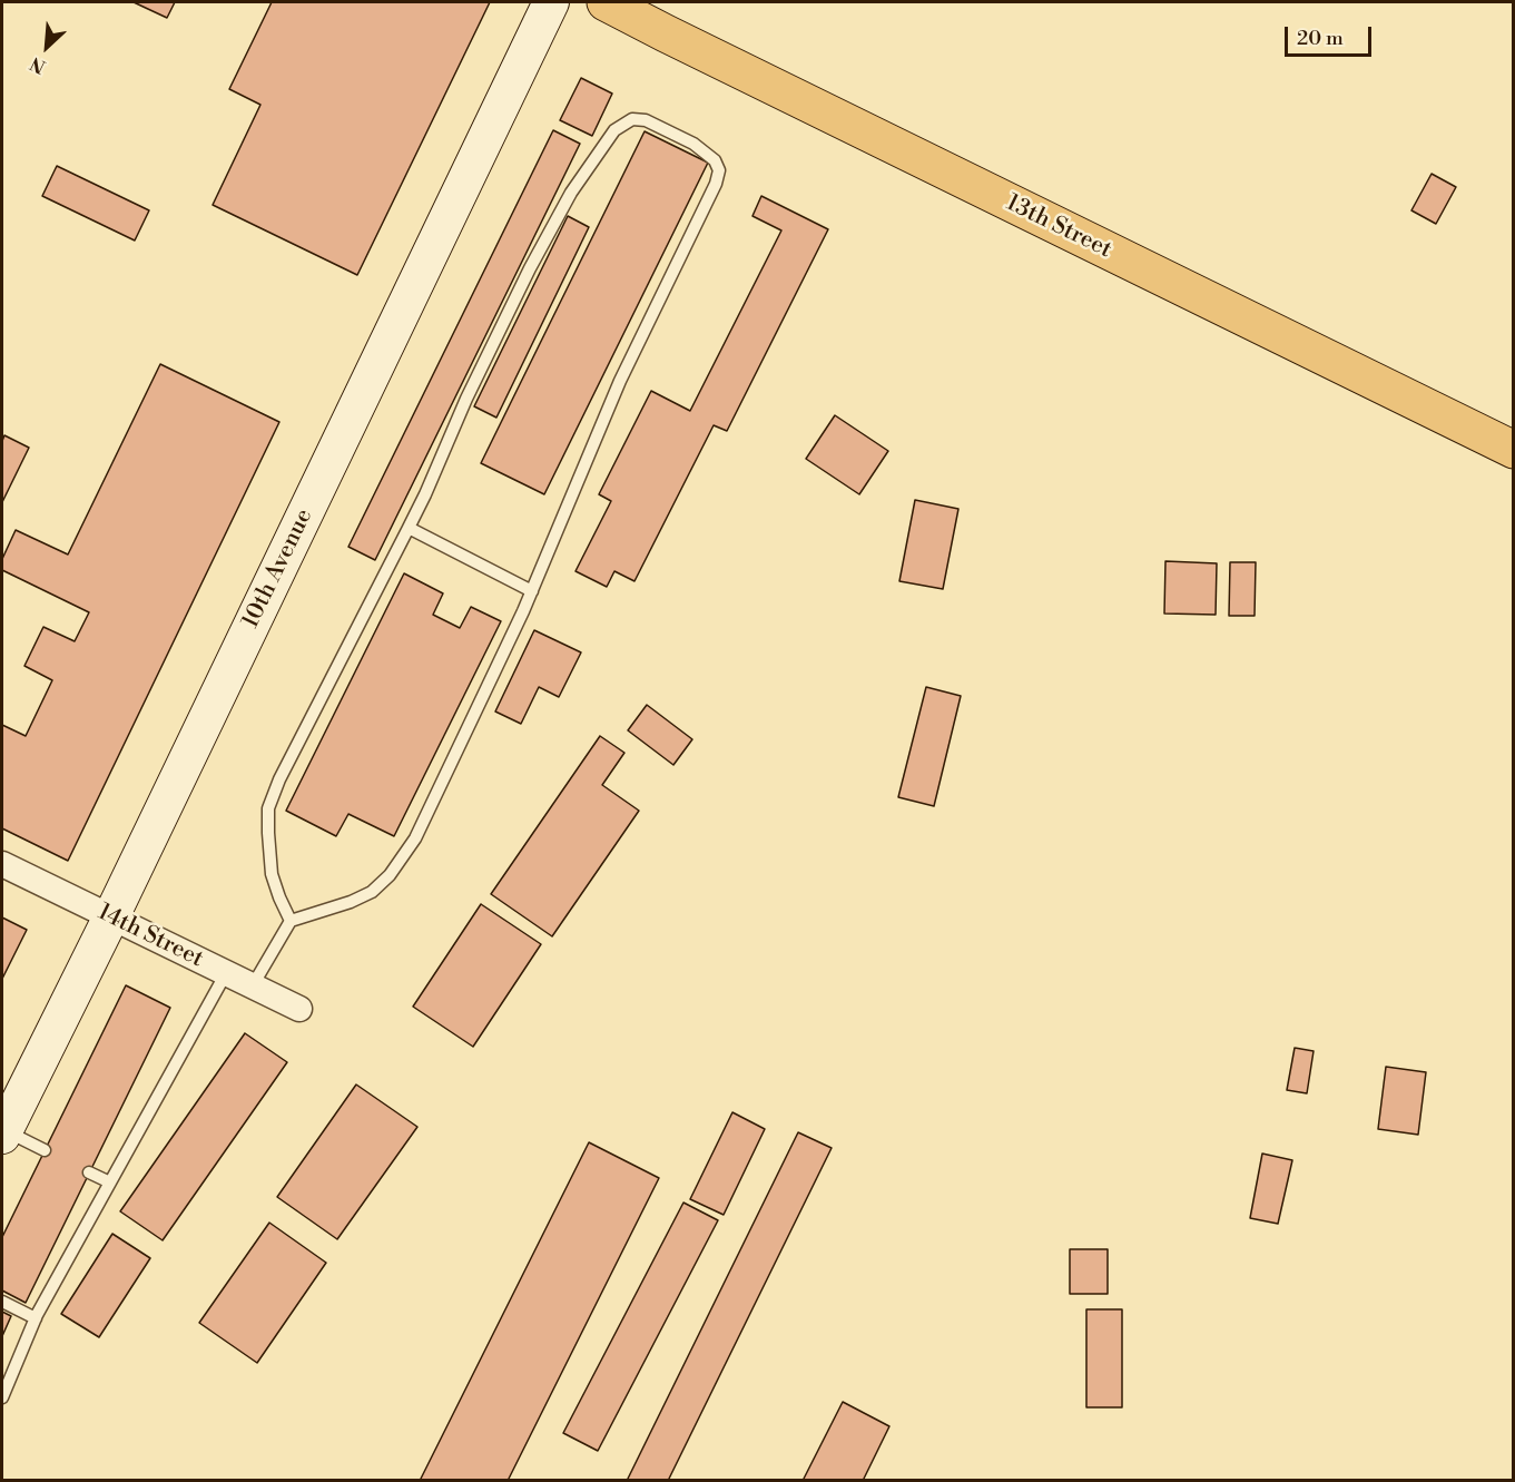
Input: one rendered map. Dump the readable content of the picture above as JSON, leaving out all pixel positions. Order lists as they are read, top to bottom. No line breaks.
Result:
{"streets":{"main road":["13th Street","10th Avenue"],"street":["14th Street"]},"crossings":[["10th Avenue","14th Street"]],"scale_bar":"20 m","north":"bottom left"}
